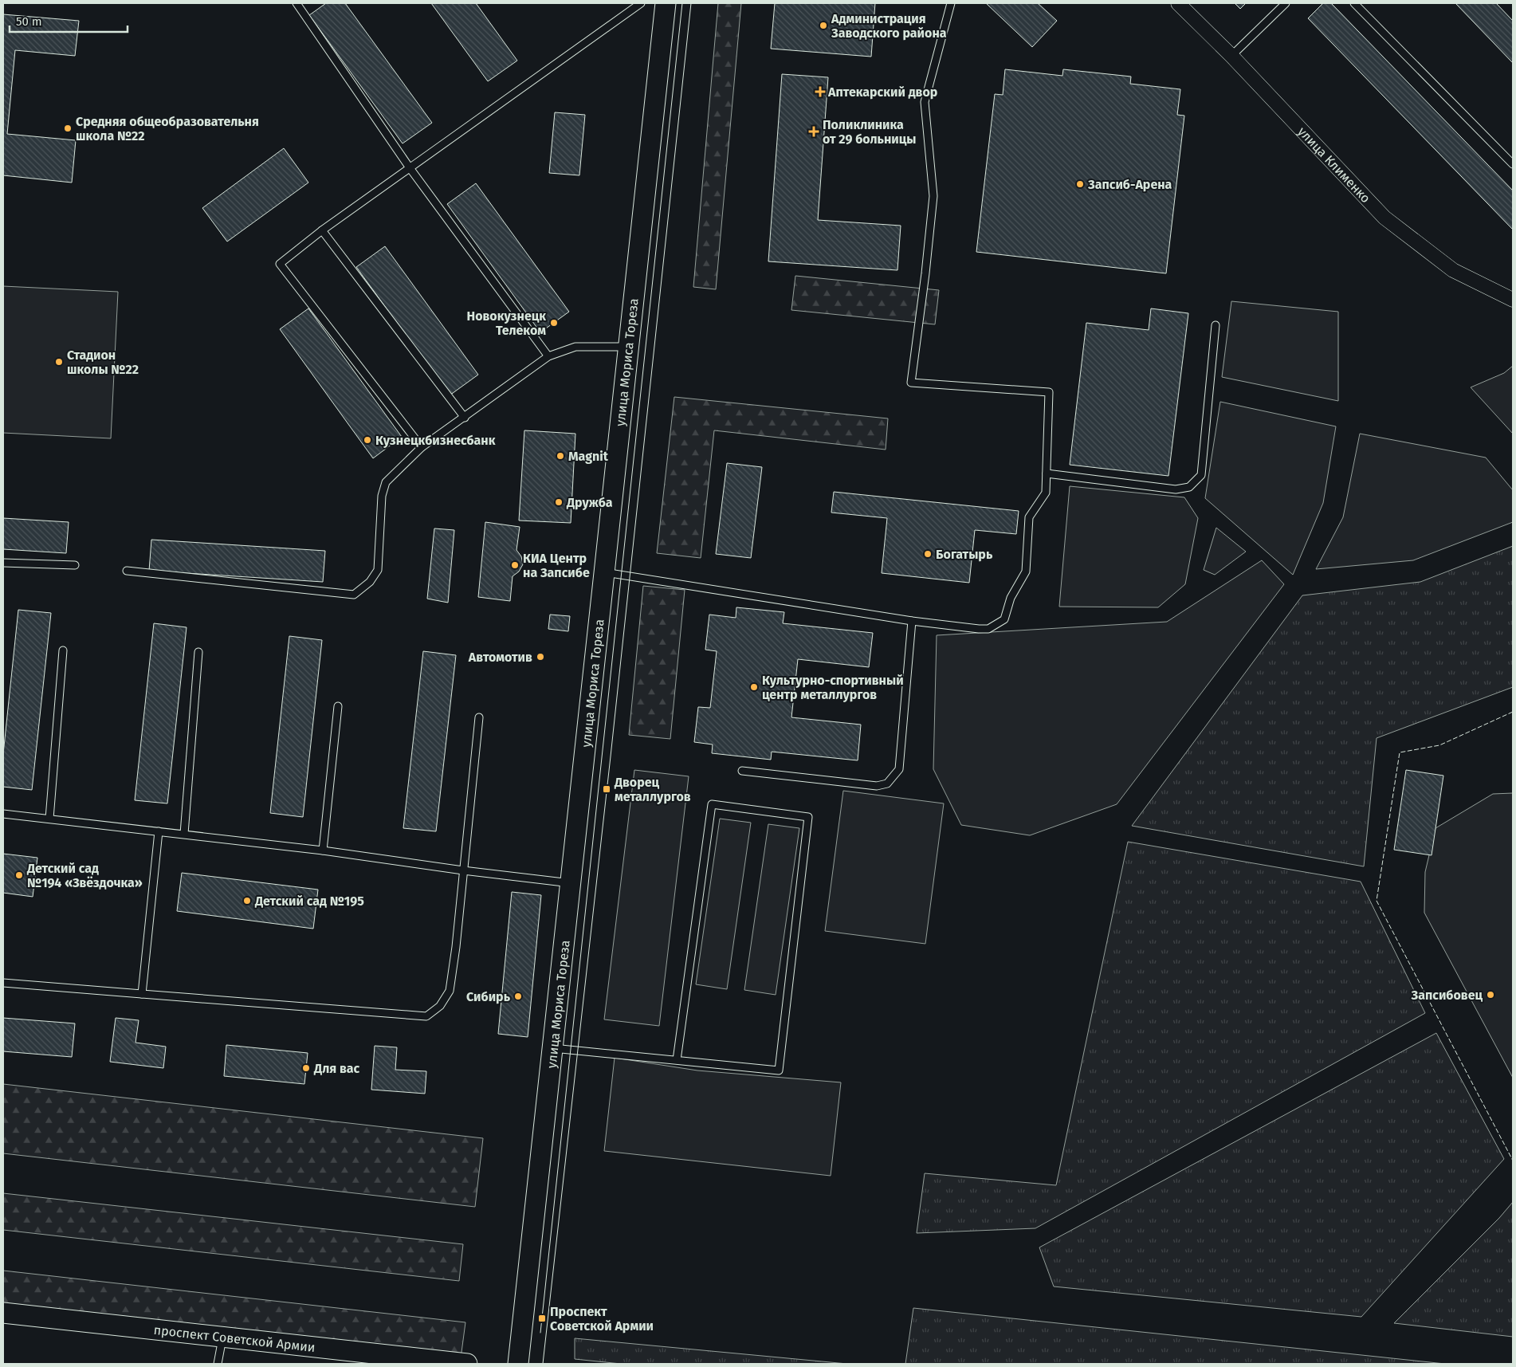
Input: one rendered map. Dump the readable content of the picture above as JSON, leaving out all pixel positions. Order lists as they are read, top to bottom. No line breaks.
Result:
{"streets":{"street":["улица Клименко","улица Мориса Тореза","проспект Советской Армии"]},"places":{"other":["Администрация Заводского района","Средняя общеобразовательня школа №22","Запсиб-Арена","Новокузнецк Телеком","Стадион школы №22","Кузнецкбизнесбанк","Magnit","Дружба","Богатырь","КИА Центр на Запсибе","Автомотив","Культурно-спортивный центр металлургов","Детский сад №194 «Звёздочка»","Детский сад №195","Запсибовец","Сибирь","Для вас"],"health":["Аптекарский двор","Поликлиника от 29 больницы"],"transit":["Дворец металлургов","Проспект Советской Армии"]},"scale_bar":"50 m"}
